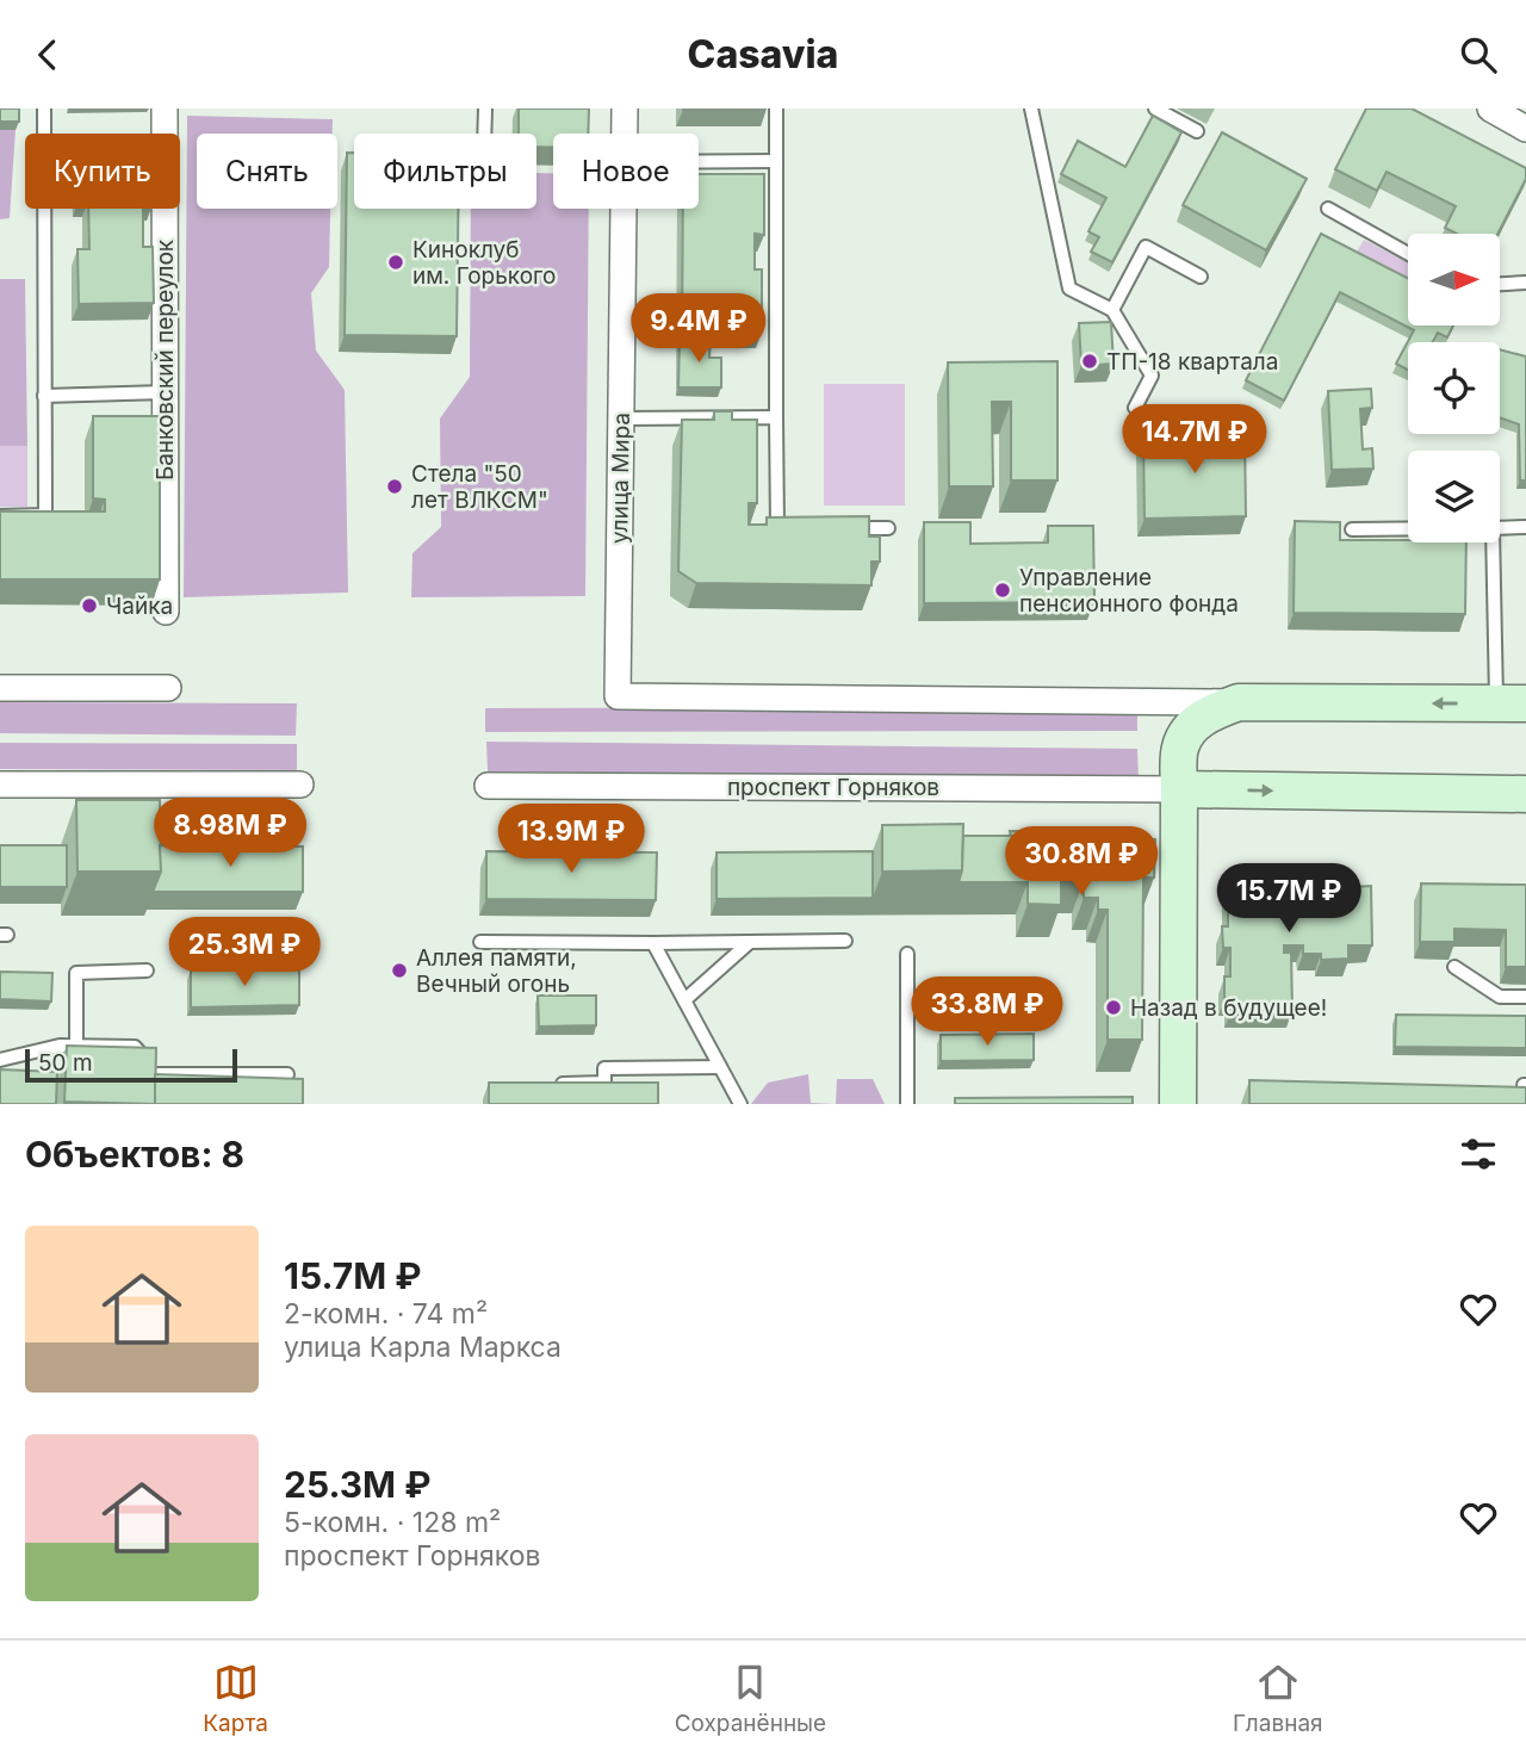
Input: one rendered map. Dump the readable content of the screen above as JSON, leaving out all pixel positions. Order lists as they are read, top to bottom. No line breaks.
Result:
{"streets":{"main road":["проспект Горняков"],"street":["Банковский переулок","улица Мира"]},"places":["Киноклуб им. Горького","ТП-18 квартала","Стела \"50 лет ВЛКСМ\"","Управление пенсионного фонда","Чайка","Аллея памяти, Вечный огонь","Назад в будущее!"],"scale_bar":"50 m","north":"right","page":{"header":"Casavia","chip":["Купить","Снять","Фильтры","Новое"],"price":["9.4M ₽","14.7M ₽","8.98M ₽","13.9M ₽","30.8M ₽","15.7M ₽","25.3M ₽","33.8M ₽"],"scale":"50 m","heading":"Объектов: 8","list":[{"name":"15.7M ₽","note":"2-комн. · 74 m² · улица Карла Маркса"},{"name":"25.3M ₽","note":"5-комн. · 128 m² · проспект Горняков"}],"tabs":["Карта","Сохранённые","Главная"]}}
